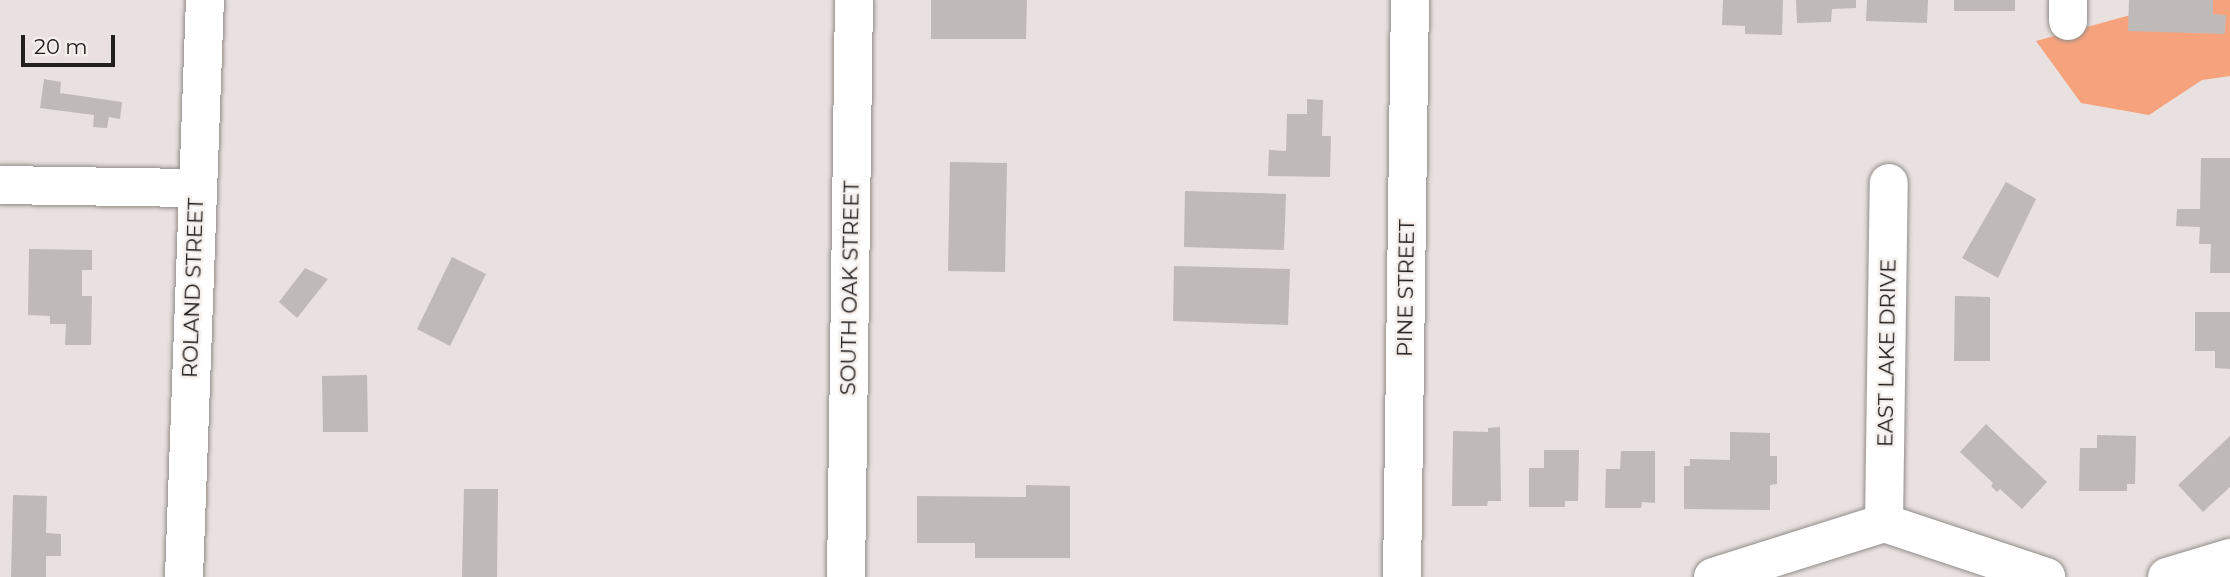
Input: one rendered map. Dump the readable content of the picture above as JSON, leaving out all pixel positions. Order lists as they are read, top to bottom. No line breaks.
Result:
{"streets":{"street":["ROLAND STREET","SOUTH OAK STREET","PINE STREET","EAST LAKE DRIVE"]},"scale_bar":"20 m"}
